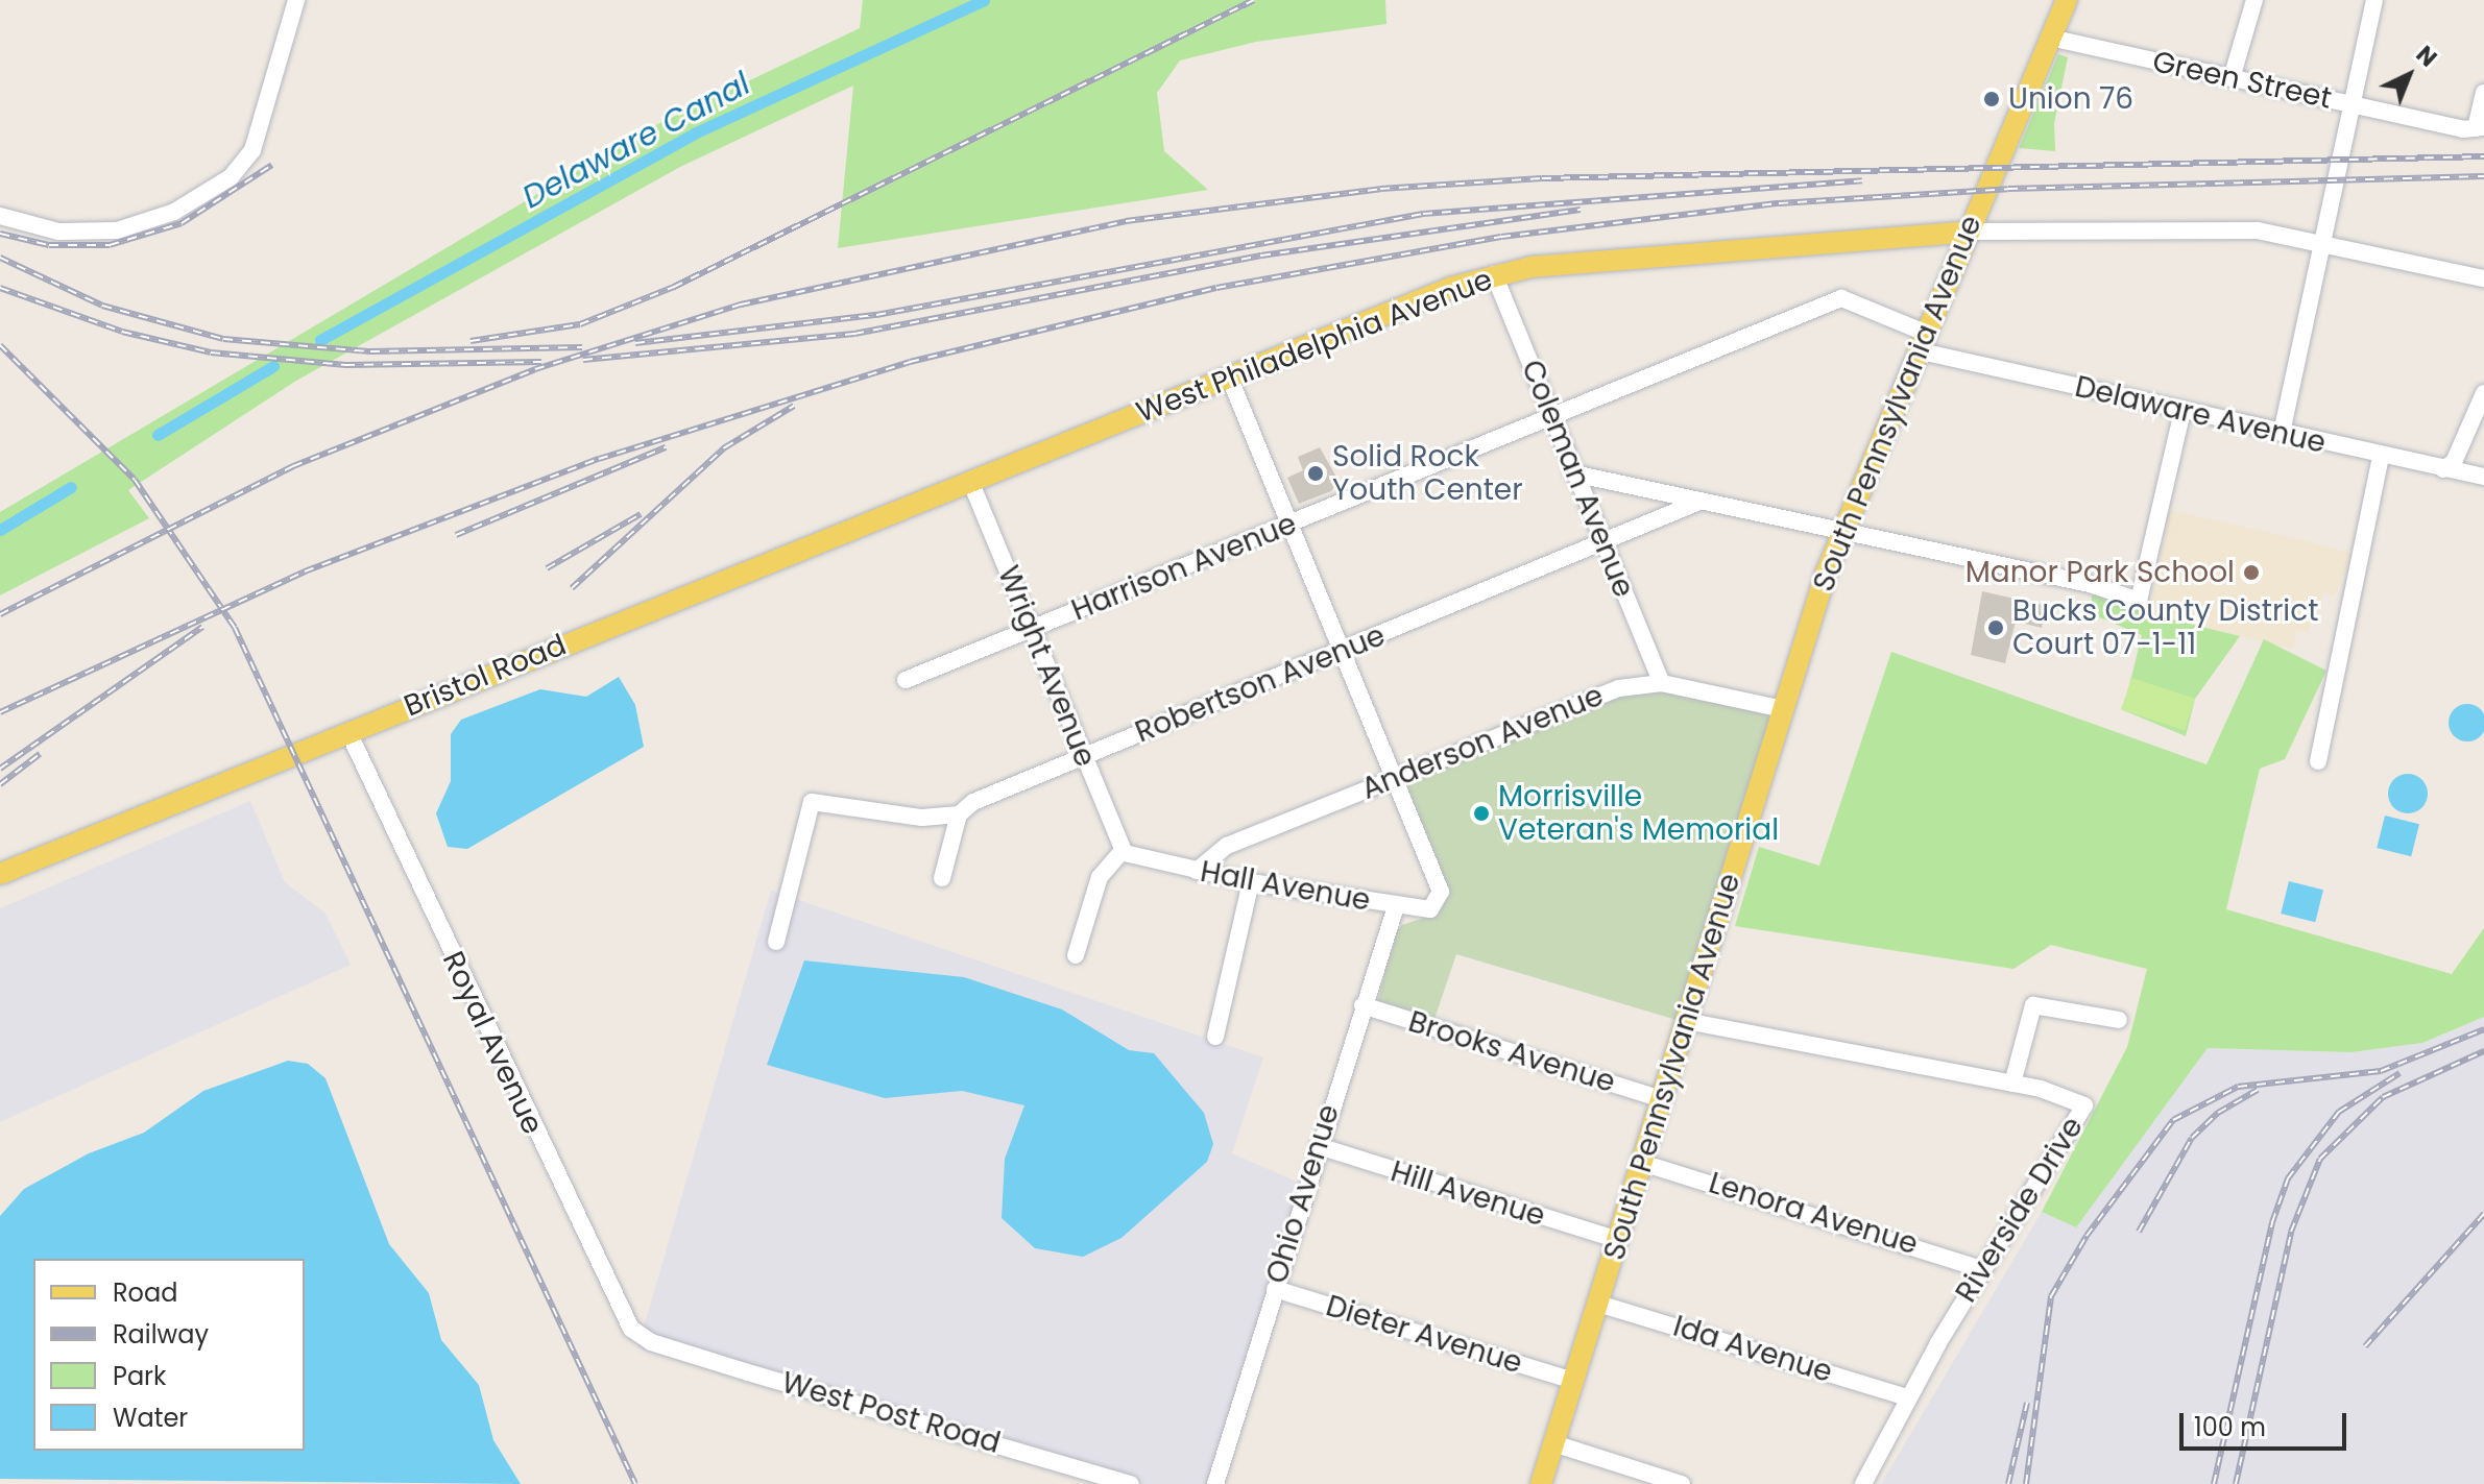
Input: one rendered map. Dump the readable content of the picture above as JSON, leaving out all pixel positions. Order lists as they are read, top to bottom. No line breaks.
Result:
{"streets":{"main road":["West Philadelphia Avenue","South Pennsylvania Avenue","Bristol Road"],"street":["Green Street","Delaware Avenue","Coleman Avenue","Harrison Avenue","Wright Avenue","Robertson Avenue","Anderson Avenue","Hall Avenue","Royal Avenue","Brooks Avenue","Ohio Avenue","Hill Avenue","Riverside Drive","Lenora Avenue","Dieter Avenue","Ida Avenue","West Post Road"]},"crossings":[["Green Street","South Pennsylvania Avenue"],["West Philadelphia Avenue","South Pennsylvania Avenue"],["West Philadelphia Avenue","Coleman Avenue"],["West Philadelphia Avenue","Wright Avenue"],["West Philadelphia Avenue","Bristol Road"],["South Pennsylvania Avenue","Delaware Avenue"],["South Pennsylvania Avenue","Harrison Avenue"],["South Pennsylvania Avenue","Anderson Avenue"],["South Pennsylvania Avenue","Brooks Avenue"],["South Pennsylvania Avenue","Hill Avenue"],["South Pennsylvania Avenue","Lenora Avenue"],["South Pennsylvania Avenue","Dieter Avenue"],["South Pennsylvania Avenue","Ida Avenue"],["Delaware Avenue","Harrison Avenue"],["Coleman Avenue","Harrison Avenue"],["Coleman Avenue","Robertson Avenue"],["Coleman Avenue","Anderson Avenue"],["Harrison Avenue","Wright Avenue"],["Wright Avenue","Bristol Road"],["Wright Avenue","Robertson Avenue"],["Wright Avenue","Hall Avenue"],["Bristol Road","Royal Avenue"],["Anderson Avenue","Hall Avenue"],["Hall Avenue","Ohio Avenue"],["Royal Avenue","West Post Road"],["Brooks Avenue","Ohio Avenue"],["Ohio Avenue","Hill Avenue"],["Ohio Avenue","Dieter Avenue"],["Riverside Drive","Lenora Avenue"],["Riverside Drive","Ida Avenue"]],"water":["Delaware Canal"],"places":["Union 76","Solid Rock Youth Center","Manor Park School","Bucks County District Court 07-1-11","Morrisville Veteran's Memorial"],"legend":["Road","Railway","Park","Water"],"scale_bar":"100 m","north":"top right"}
